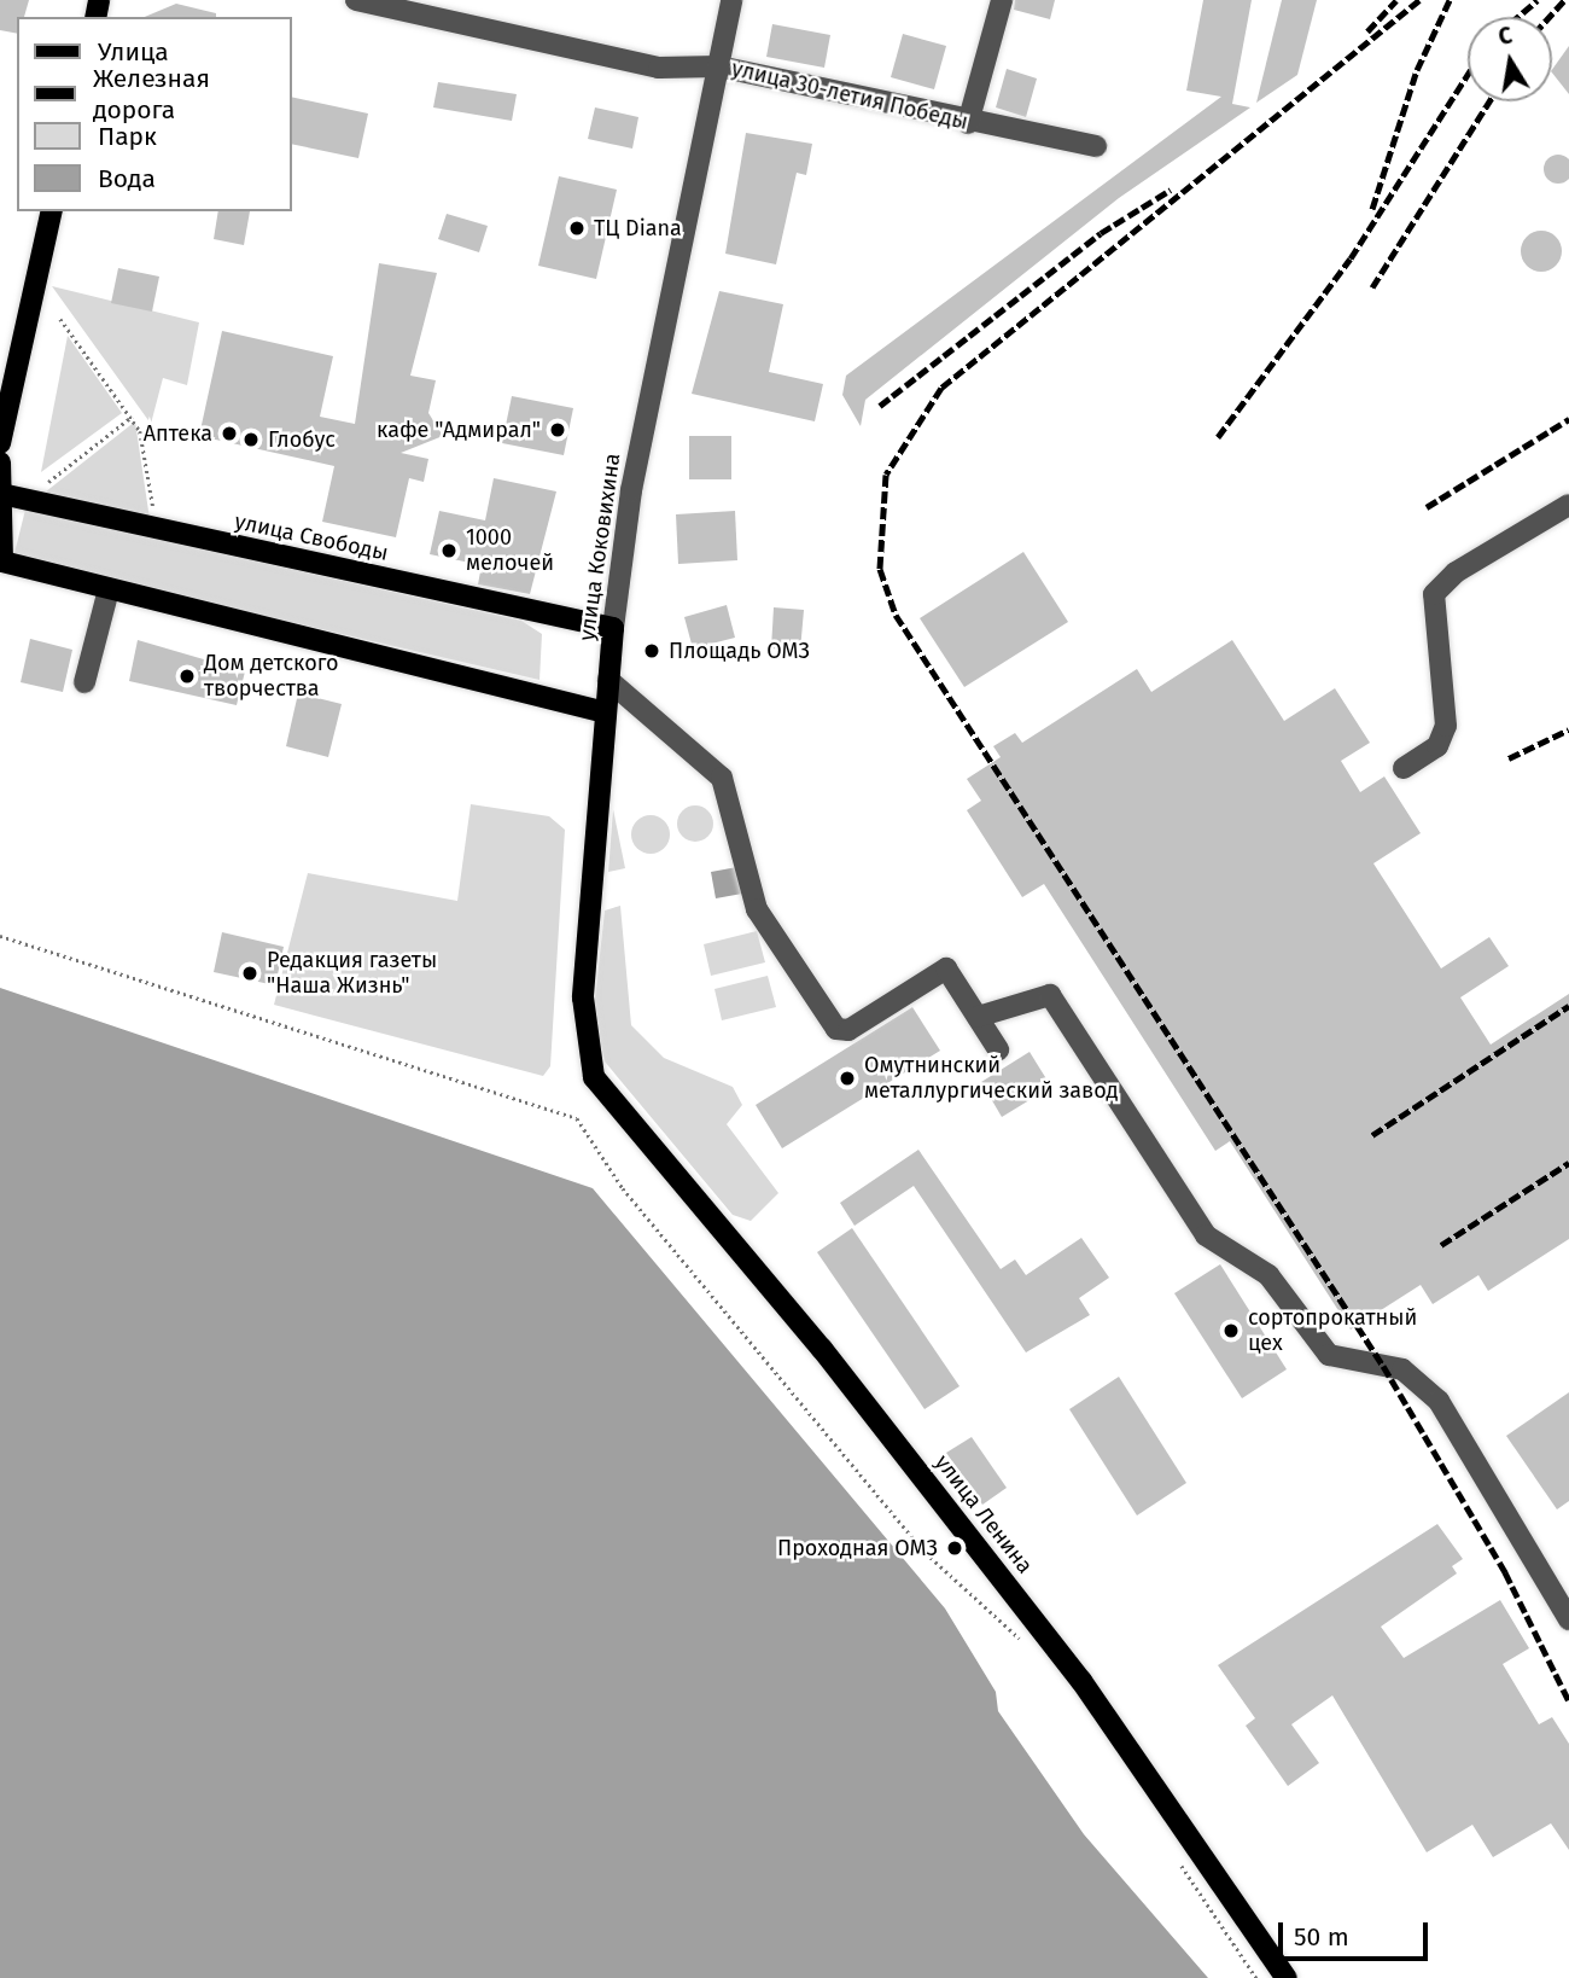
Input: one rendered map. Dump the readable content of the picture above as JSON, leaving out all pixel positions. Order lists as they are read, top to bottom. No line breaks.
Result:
{"streets":{"main road":["улица Свободы","улица Коковихина","улица Ленина"],"street":["улица 30-летия Победы"]},"crossings":[["улица 30-летия Победы","улица Коковихина"],["улица Свободы","улица Коковихина"],["улица Коковихина","улица Ленина"]],"places":["ТЦ Diana","кафе \"Адмирал\"","Аптека","Глобус","1000 мелочей","Площадь ОМЗ","Дом детского творчества","Редакция газеты \"Наша Жизнь\"","Омутнинский металлургический завод","сортопрокатный цех","Проходная ОМЗ"],"legend":["Улица","Железная дорога","Парк","Вода"],"scale_bar":"50 m","north":"top"}
